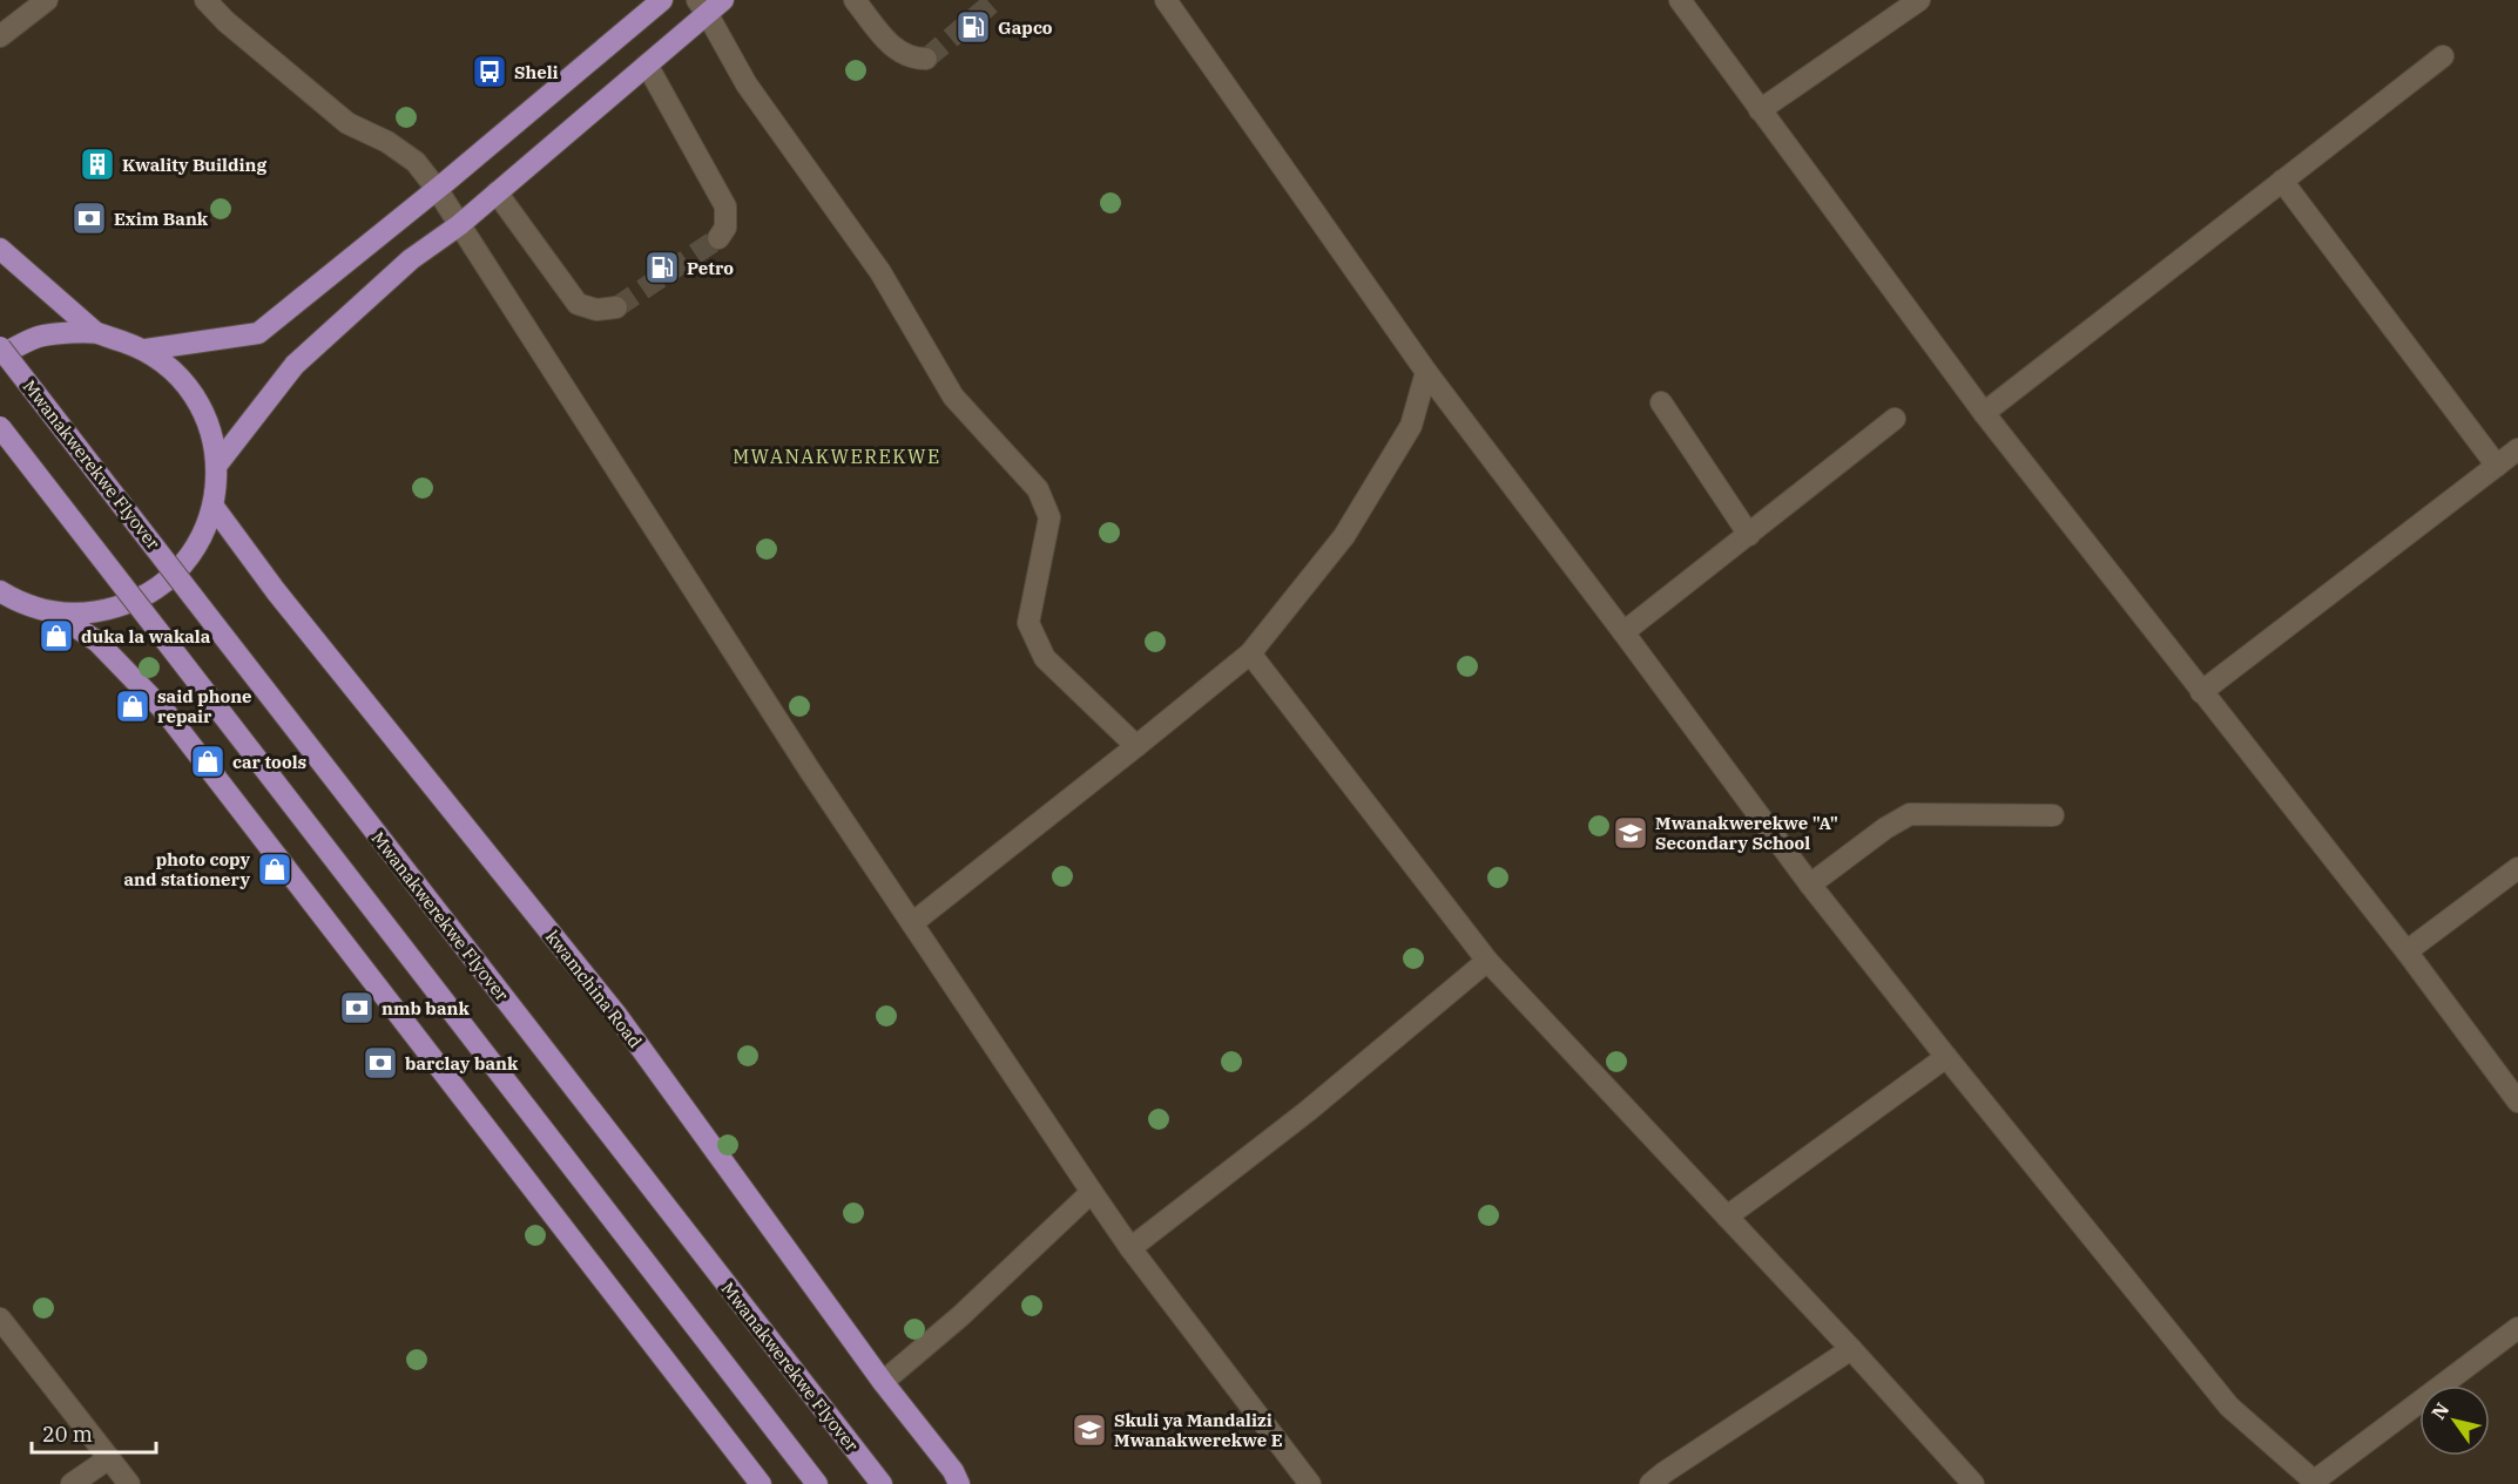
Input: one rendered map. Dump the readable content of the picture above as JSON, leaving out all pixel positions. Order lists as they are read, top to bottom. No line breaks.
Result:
{"streets":{"main road":["Mwanakwerekwe Flyover","kwamchina Road"]},"districts":["MWANAKWEREKWE"],"places":{"fuel station":["Gapco","Petro"],"bus stop":["Sheli"],"building":["Kwality Building"],"bank":["Exim Bank","nmb bank","barclay bank"],"shop":["duka la wakala","said phone repair","car tools","photo copy and stationery"],"school or university":["Mwanakwerekwe \"A\" Secondary School","Skuli ya Mandalizi Mwanakwerekwe E"]},"scale_bar":"20 m","north":"top left"}
